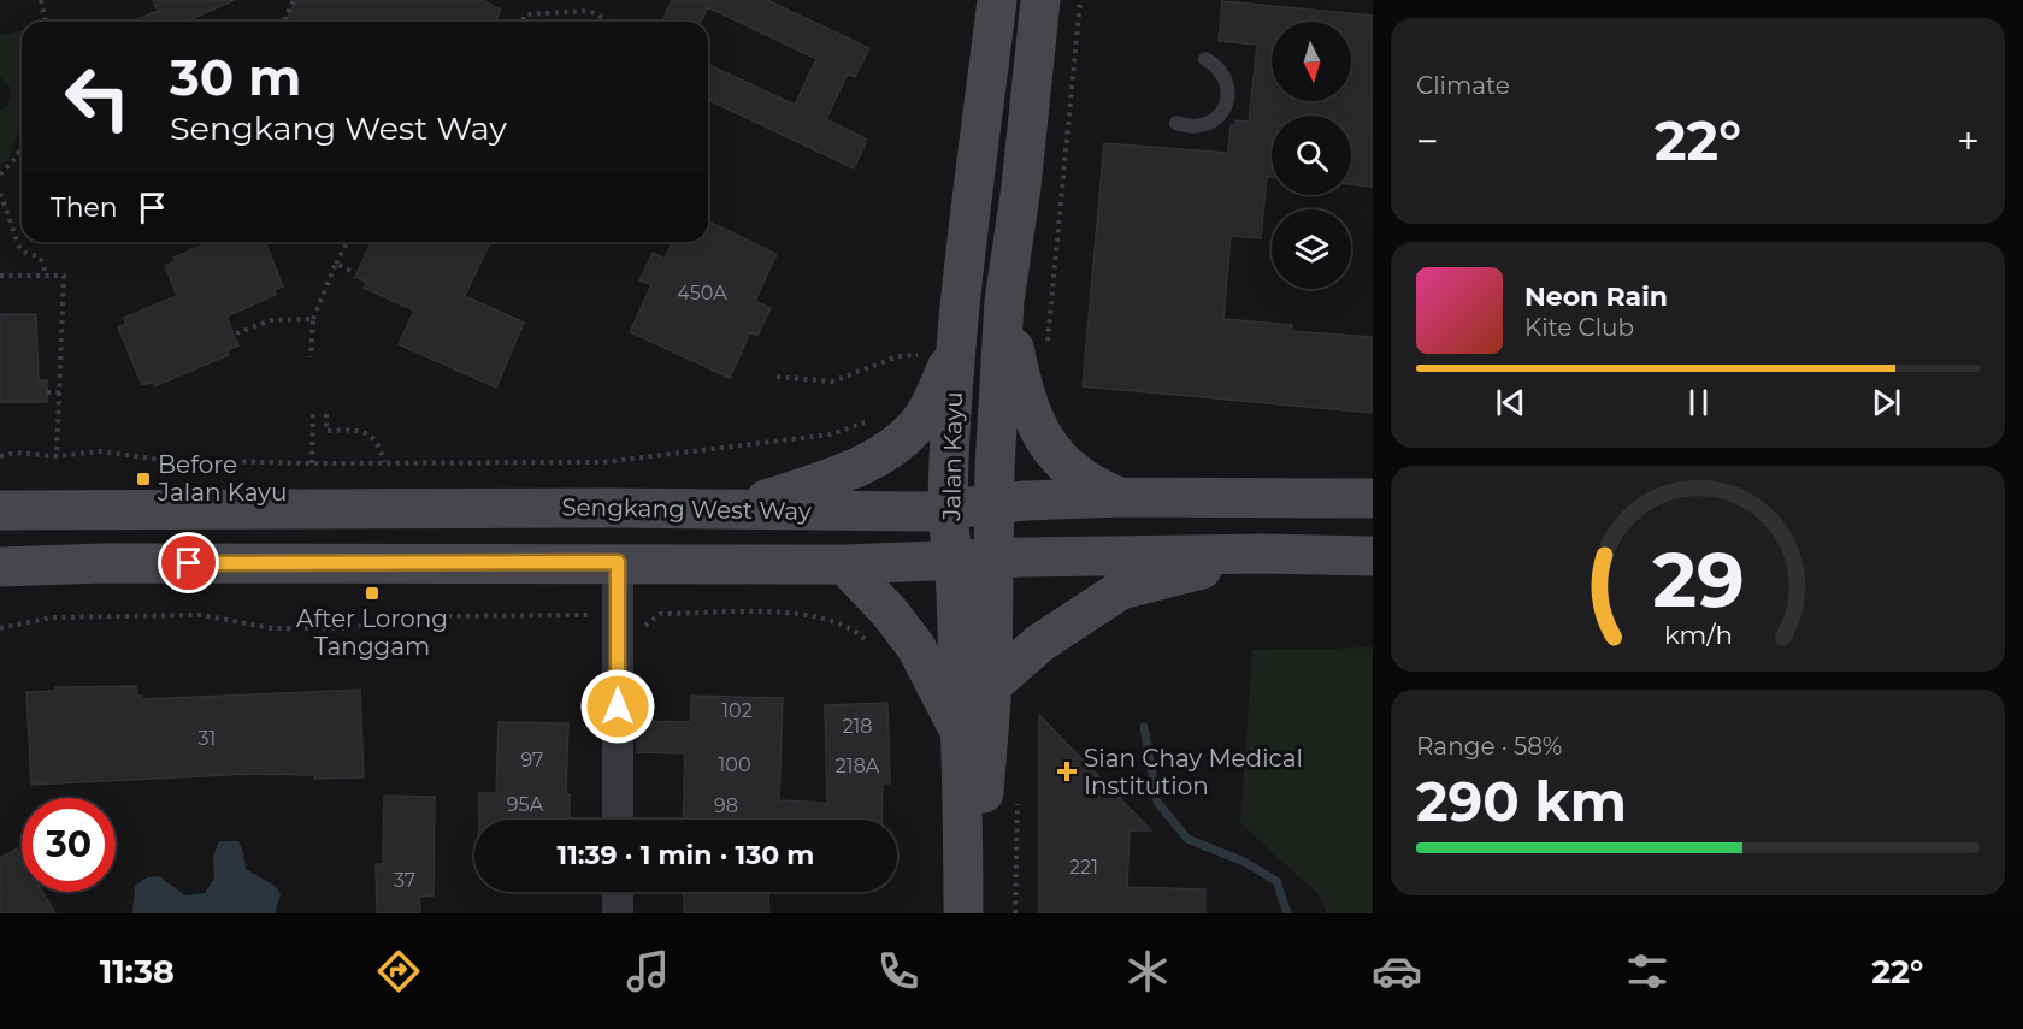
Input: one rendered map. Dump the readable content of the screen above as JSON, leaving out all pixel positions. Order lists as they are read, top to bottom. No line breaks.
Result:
{"streets":{"main road":["Jalan Kayu","Sengkang West Way"]},"crossings":[["Jalan Kayu","Sengkang West Way"]],"places":{"transit":["Before Jalan Kayu","After Lorong Tanggam"],"health":["Sian Chay Medical Institution"]},"house_numbers":["450A","102","218","31","97","100","218A","95A","98","221","37"],"north":"bottom","page":{"tile":["Climate",["Range · 58%","290 km"]],"turn":["30 m","Sengkang West Way"],"heat":["−","22°","+"],"then":"Then","song":["Neon Rain","Kite Club"],"limit":"30","trip":"11:39 · 1 min · 130 m","tabs":["11:38","22°"],"gauge":["29","km/h"]}}
